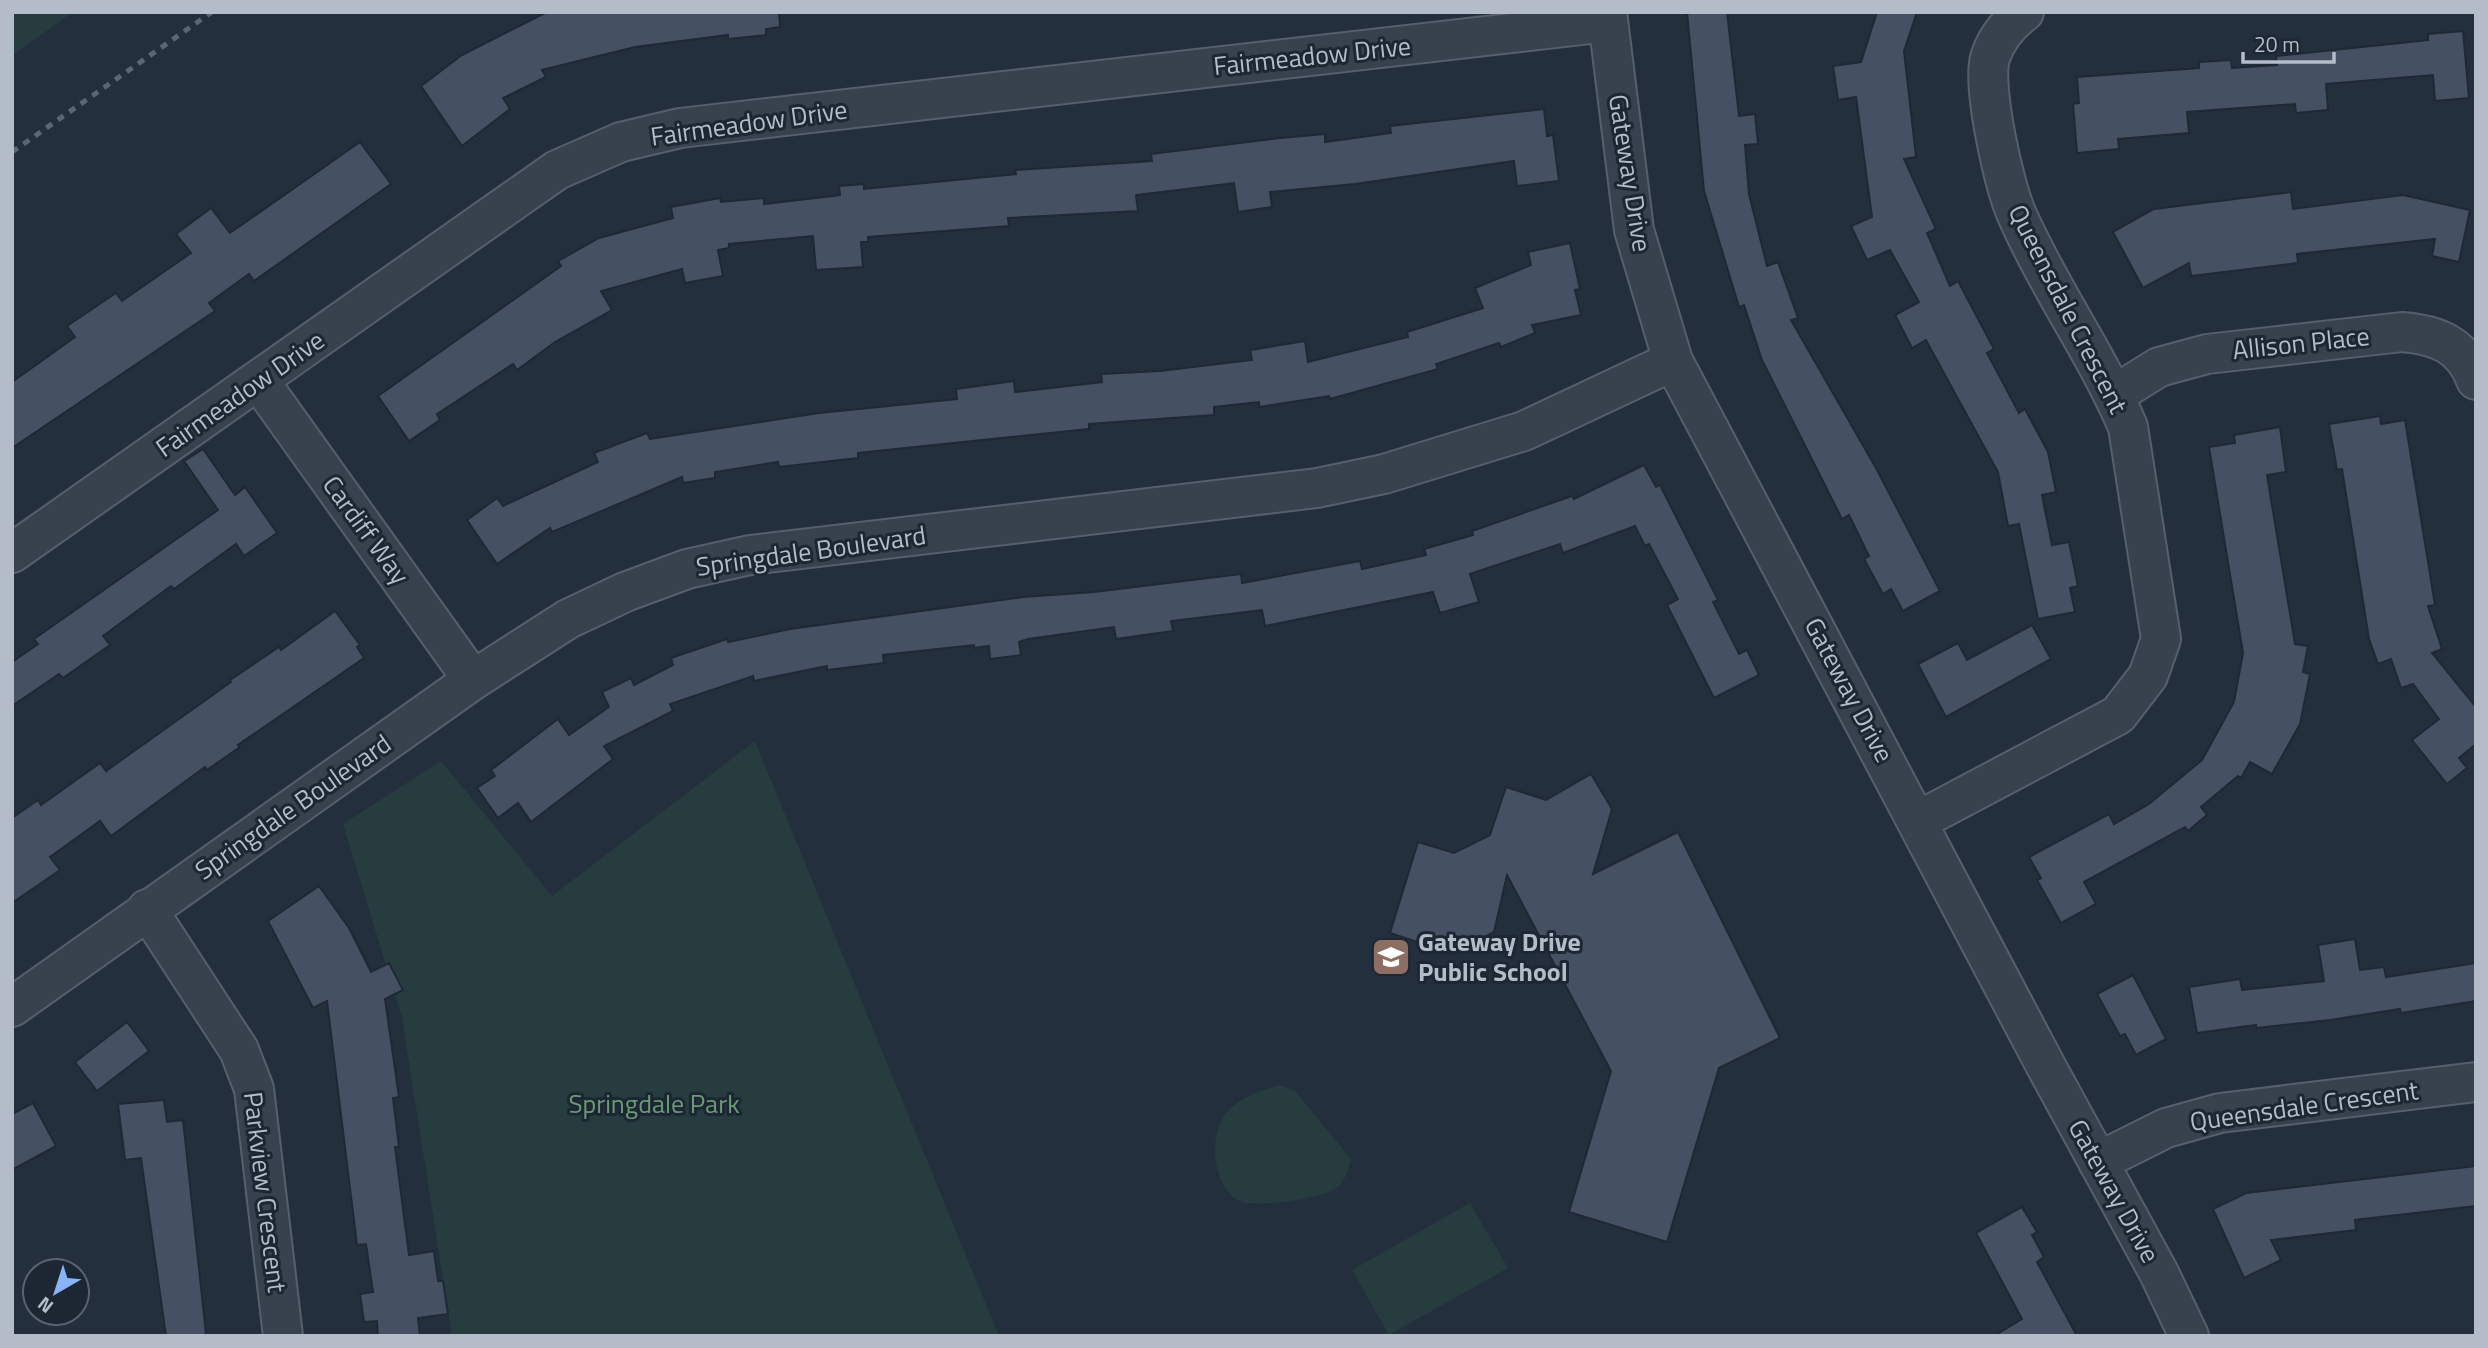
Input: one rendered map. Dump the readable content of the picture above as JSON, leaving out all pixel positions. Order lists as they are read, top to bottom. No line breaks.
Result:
{"streets":{"street":["Fairmeadow Drive","Gateway Drive","Queensdale Crescent","Allison Place","Cardiff Way","Springdale Boulevard","Parkview Crescent"]},"crossings":[["Fairmeadow Drive","Gateway Drive"],["Fairmeadow Drive","Cardiff Way"],["Gateway Drive","Queensdale Crescent"],["Gateway Drive","Springdale Boulevard"],["Queensdale Crescent","Allison Place"],["Cardiff Way","Springdale Boulevard"],["Springdale Boulevard","Parkview Crescent"]],"parks":["Springdale Park"],"places":{"school or university":["Gateway Drive Public School"]},"scale_bar":"20 m","north":"bottom left"}
